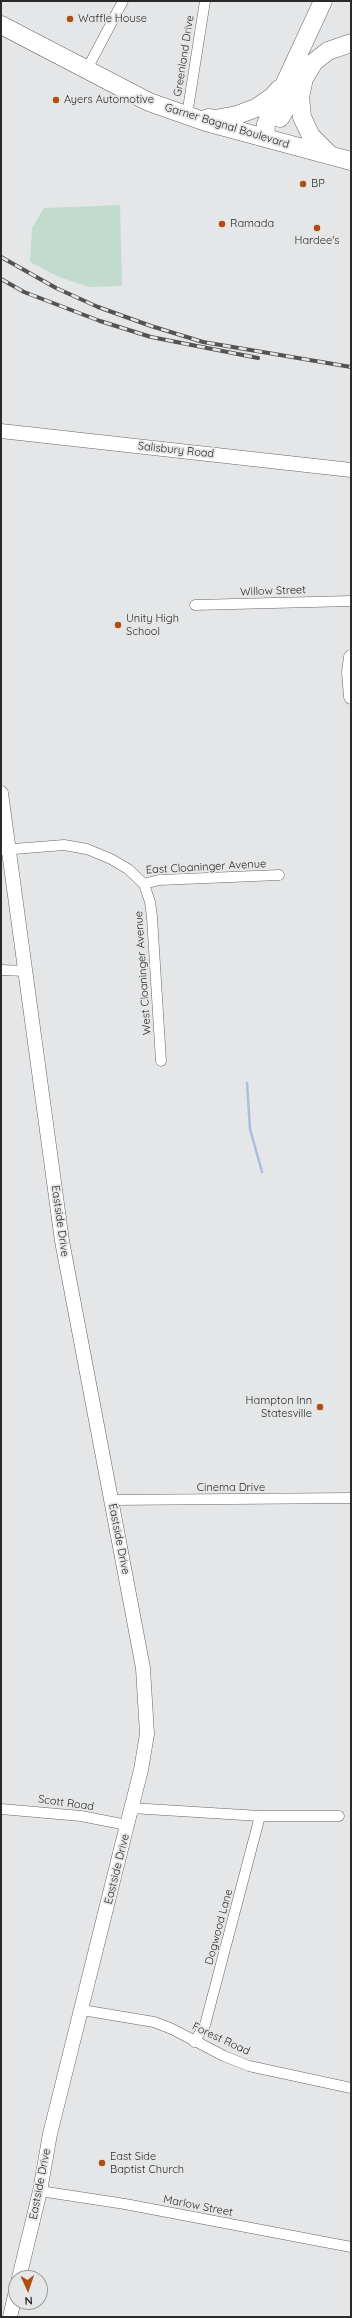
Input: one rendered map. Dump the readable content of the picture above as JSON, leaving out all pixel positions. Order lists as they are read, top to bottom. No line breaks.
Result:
{"streets":{"highway":["Garner Bagnal Boulevard"],"street":["Greenland Drive","Salisbury Road","Willow Street","East Cloaninger Avenue","West Cloaninger Avenue","Eastside Drive","Cinema Drive","Scott Road","Dogwood Lane","Forest Road","Marlow Street"]},"crossings":[["Greenland Drive","Garner Bagnal Boulevard"],["East Cloaninger Avenue","West Cloaninger Avenue"],["East Cloaninger Avenue","Eastside Drive"],["Eastside Drive","Cinema Drive"],["Eastside Drive","Scott Road"],["Eastside Drive","Forest Road"],["Eastside Drive","Marlow Street"],["Dogwood Lane","Forest Road"]],"places":["Waffle House","Ayers Automotive","BP","Ramada","Hardee's","Unity High School","Hampton Inn Statesville","East Side Baptist Church"],"north":"bottom"}
